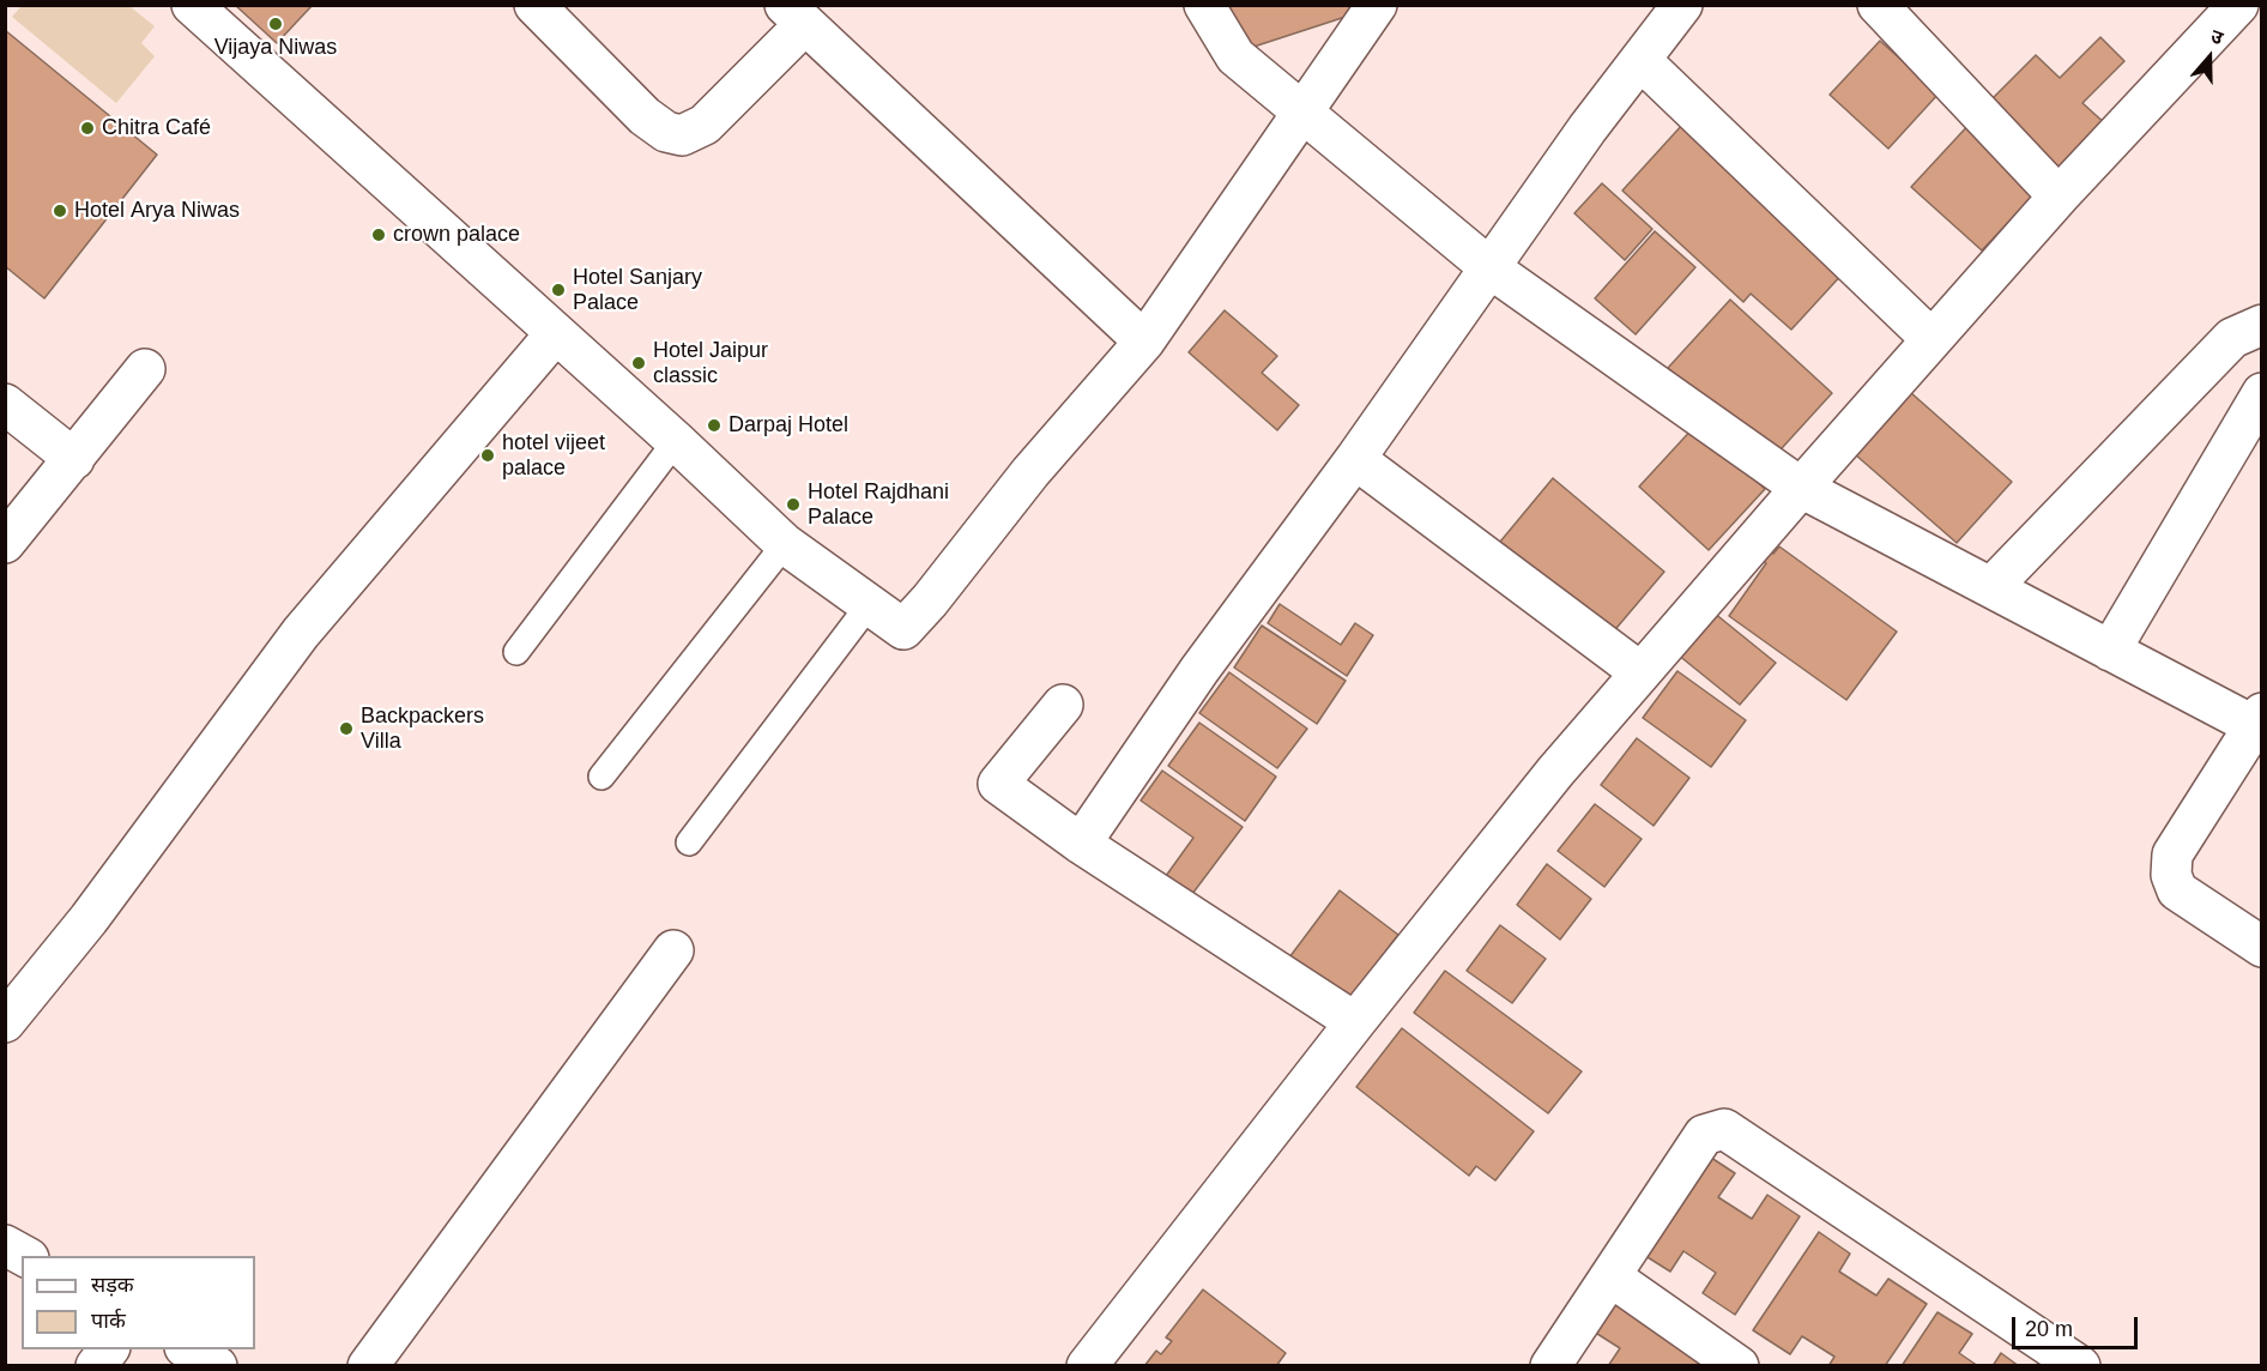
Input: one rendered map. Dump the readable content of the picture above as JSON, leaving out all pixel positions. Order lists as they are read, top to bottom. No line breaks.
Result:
{"places":["Vijaya Niwas","Chitra Café","Hotel Arya Niwas","crown palace","Hotel Sanjary Palace","Hotel Jaipur classic","Darpaj Hotel","hotel vijeet palace","Hotel Rajdhani Palace","Backpackers Villa"],"legend":["सड़क","पार्क"],"scale_bar":"20 m","north":"top"}
